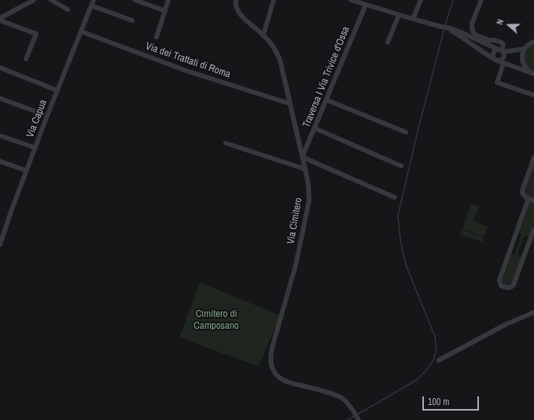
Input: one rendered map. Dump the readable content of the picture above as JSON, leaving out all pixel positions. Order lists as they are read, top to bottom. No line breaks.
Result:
{"streets":{"street":["Via dei Trattati di Roma","Traversa I Via Trivice d'Ossa","Via Capua","Via Cimitero"]},"crossings":[["Via dei Trattati di Roma","Via Capua"],["Via dei Trattati di Roma","Via Cimitero"],["Traversa I Via Trivice d'Ossa","Via Cimitero"]],"parks":["Cimitero di Camposano"],"scale_bar":"100 m","north":"left"}
